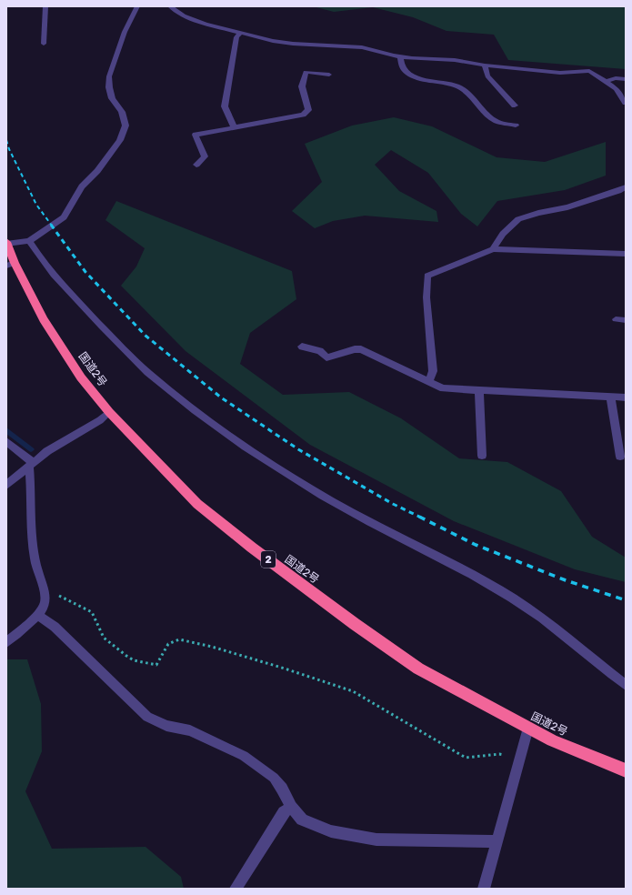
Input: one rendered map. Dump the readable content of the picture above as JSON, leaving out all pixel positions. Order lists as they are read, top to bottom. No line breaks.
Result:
{"streets":{"highway":["国道2号","2"]}}
